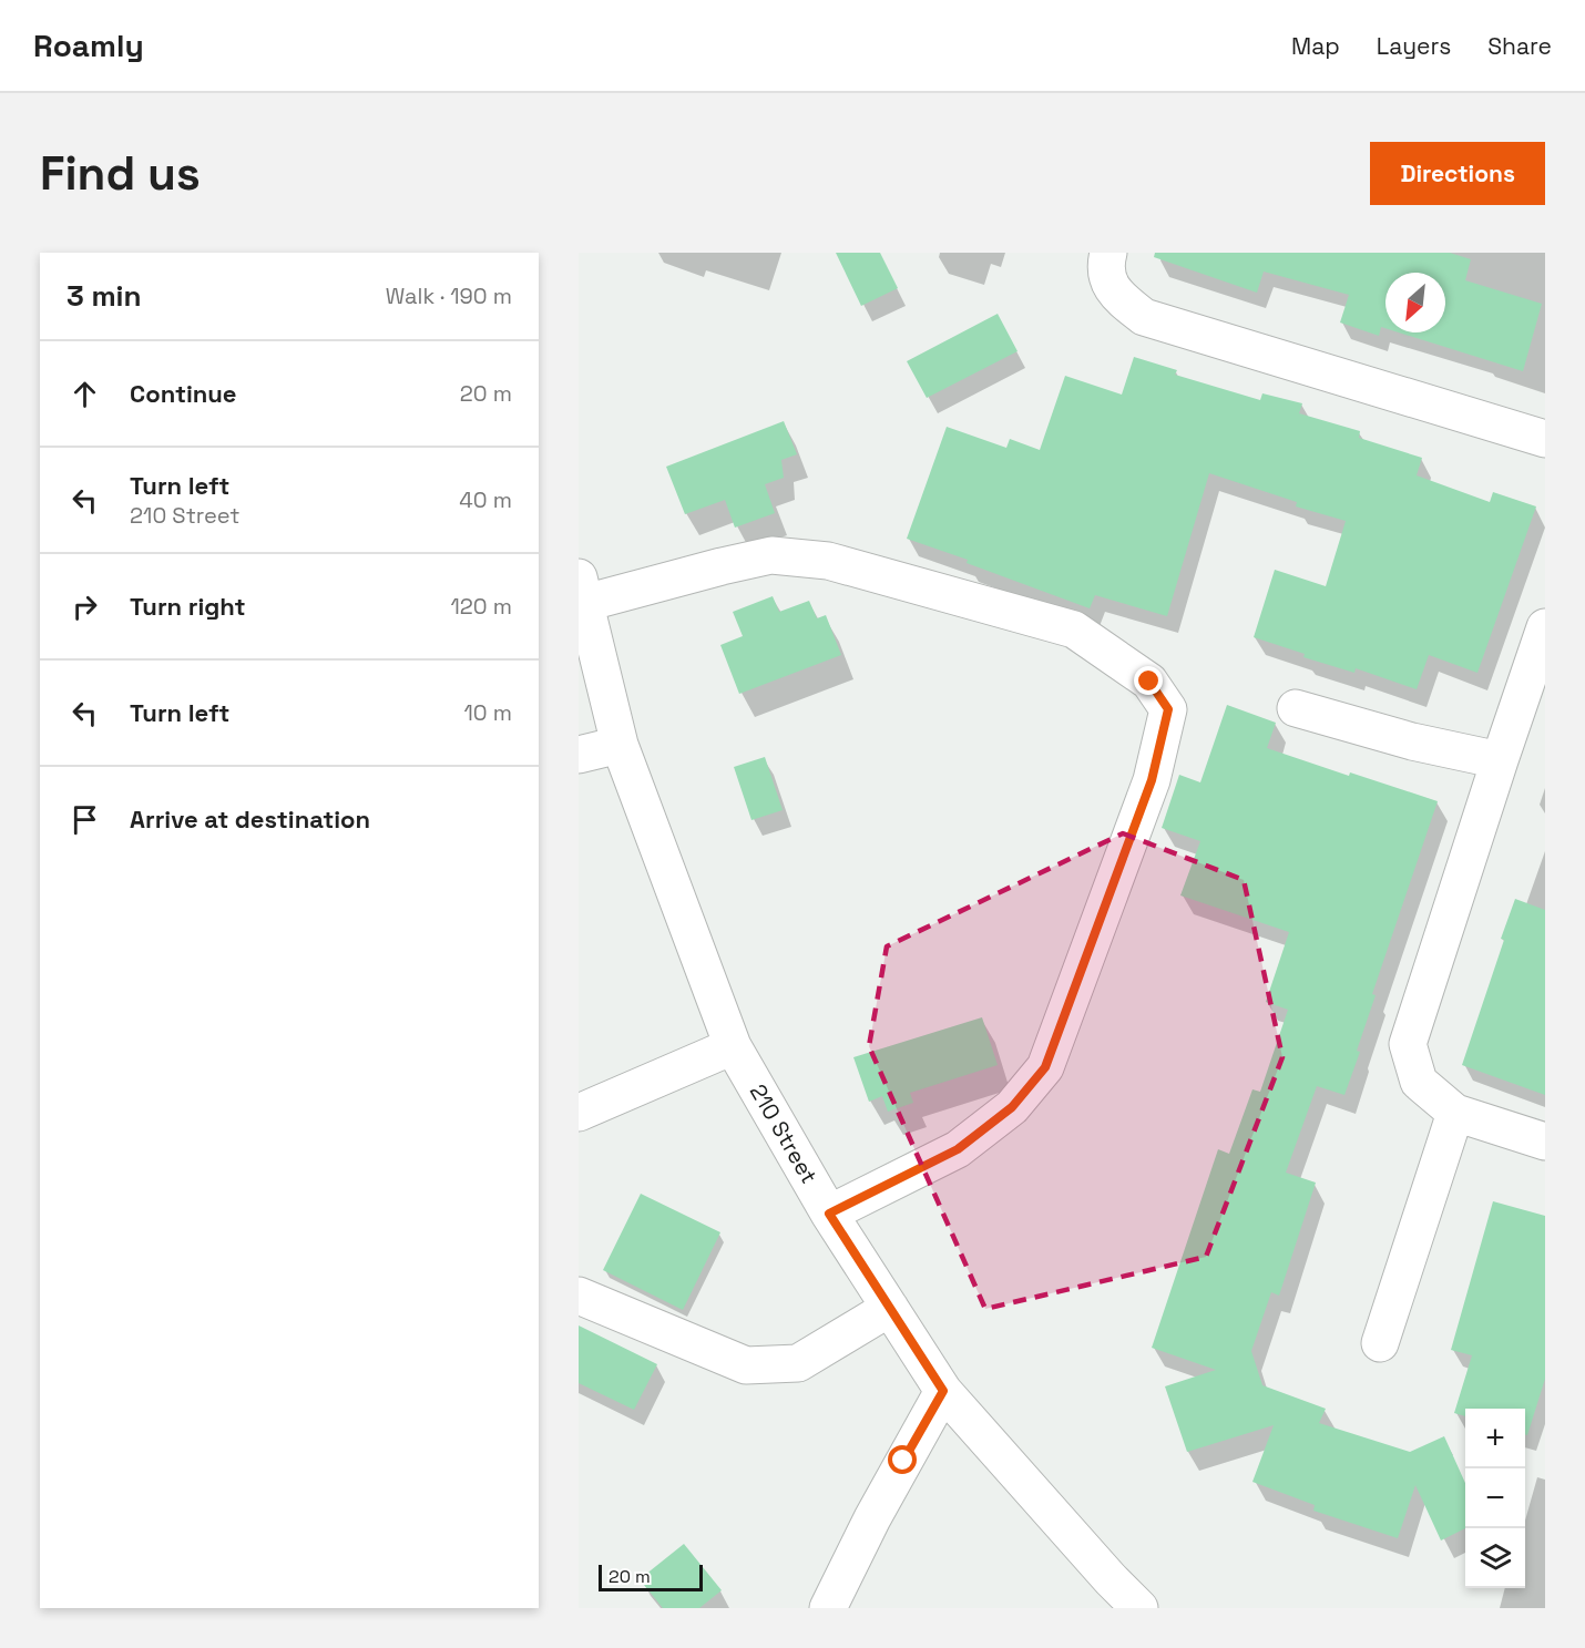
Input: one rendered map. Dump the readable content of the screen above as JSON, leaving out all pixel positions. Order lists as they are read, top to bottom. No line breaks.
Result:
{"streets":{"street":["210 Street"]},"scale_bar":"20 m","north":"bottom left","page":{"header":"Roamly","nav":["Map","Layers","Share"],"buttons":"Directions","title":"Find us","heading":["3 min","Walk · 190 m"],"list":[["Continue","20 m"],["Turn left","210 Street","40 m"],["Turn right","120 m"],["Turn left","10 m"],"Arrive at destination"],"map_buttons":["+","−"],"scale":"20 m"}}
